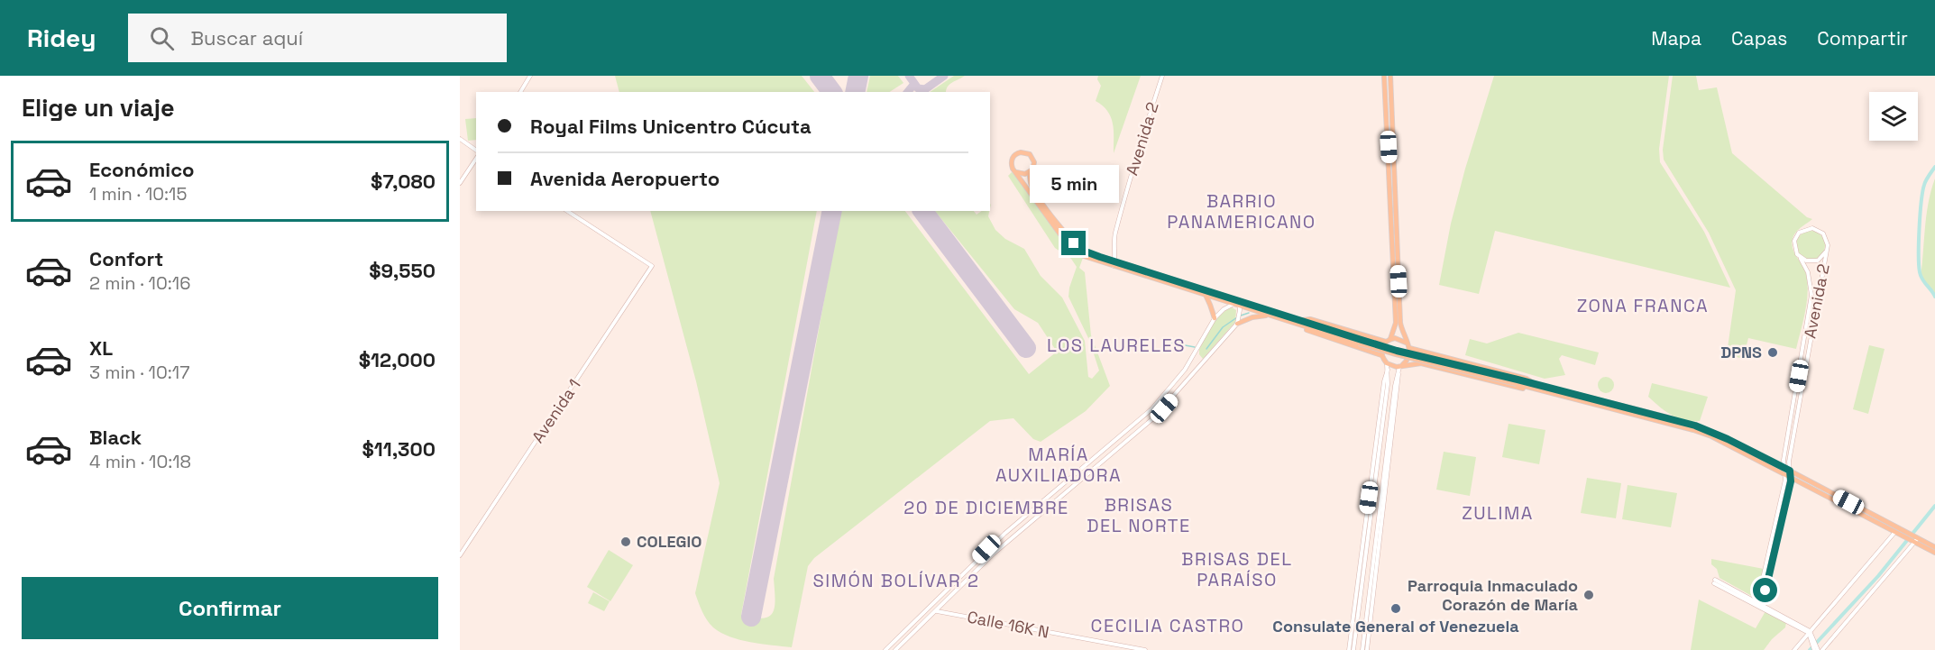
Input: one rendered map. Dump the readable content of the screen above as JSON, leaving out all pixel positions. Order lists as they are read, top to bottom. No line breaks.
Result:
{"streets":{"street":["Avenida 2","Avenida 1","Calle 16K N"]},"districts":["BARRIO PANAMERICANO","ZONA FRANCA","LOS LAURELES","MARÍA AUXILIADORA","BRISAS DEL NORTE","20 DE DICIEMBRE","ZULIMA","BRISAS DEL PARAÍSO","SIMÓN BOLÍVAR 2","CECILIA CASTRO"],"places":["DPNS","COLEGIO","Parroquia Inmaculado Corazón de María","Consulate General of Venezuela"],"page":{"header":"Ridey","search":"Buscar aquí","nav":["Mapa","Capas","Compartir"],"heading":"Elige un viaje","banner":["Royal Films Unicentro Cúcuta","Avenida Aeropuerto"],"list":[{"name":"Económico","note":"1 min · 10:15","value":"$7,080"},{"name":"Confort","note":"2 min · 10:16","value":"$9,550"},{"name":"XL","note":"3 min · 10:17","value":"$12,000"},{"name":"Black","note":"4 min · 10:18","value":"$11,300"}],"bubble":"5 min","buttons":"Confirmar"}}
